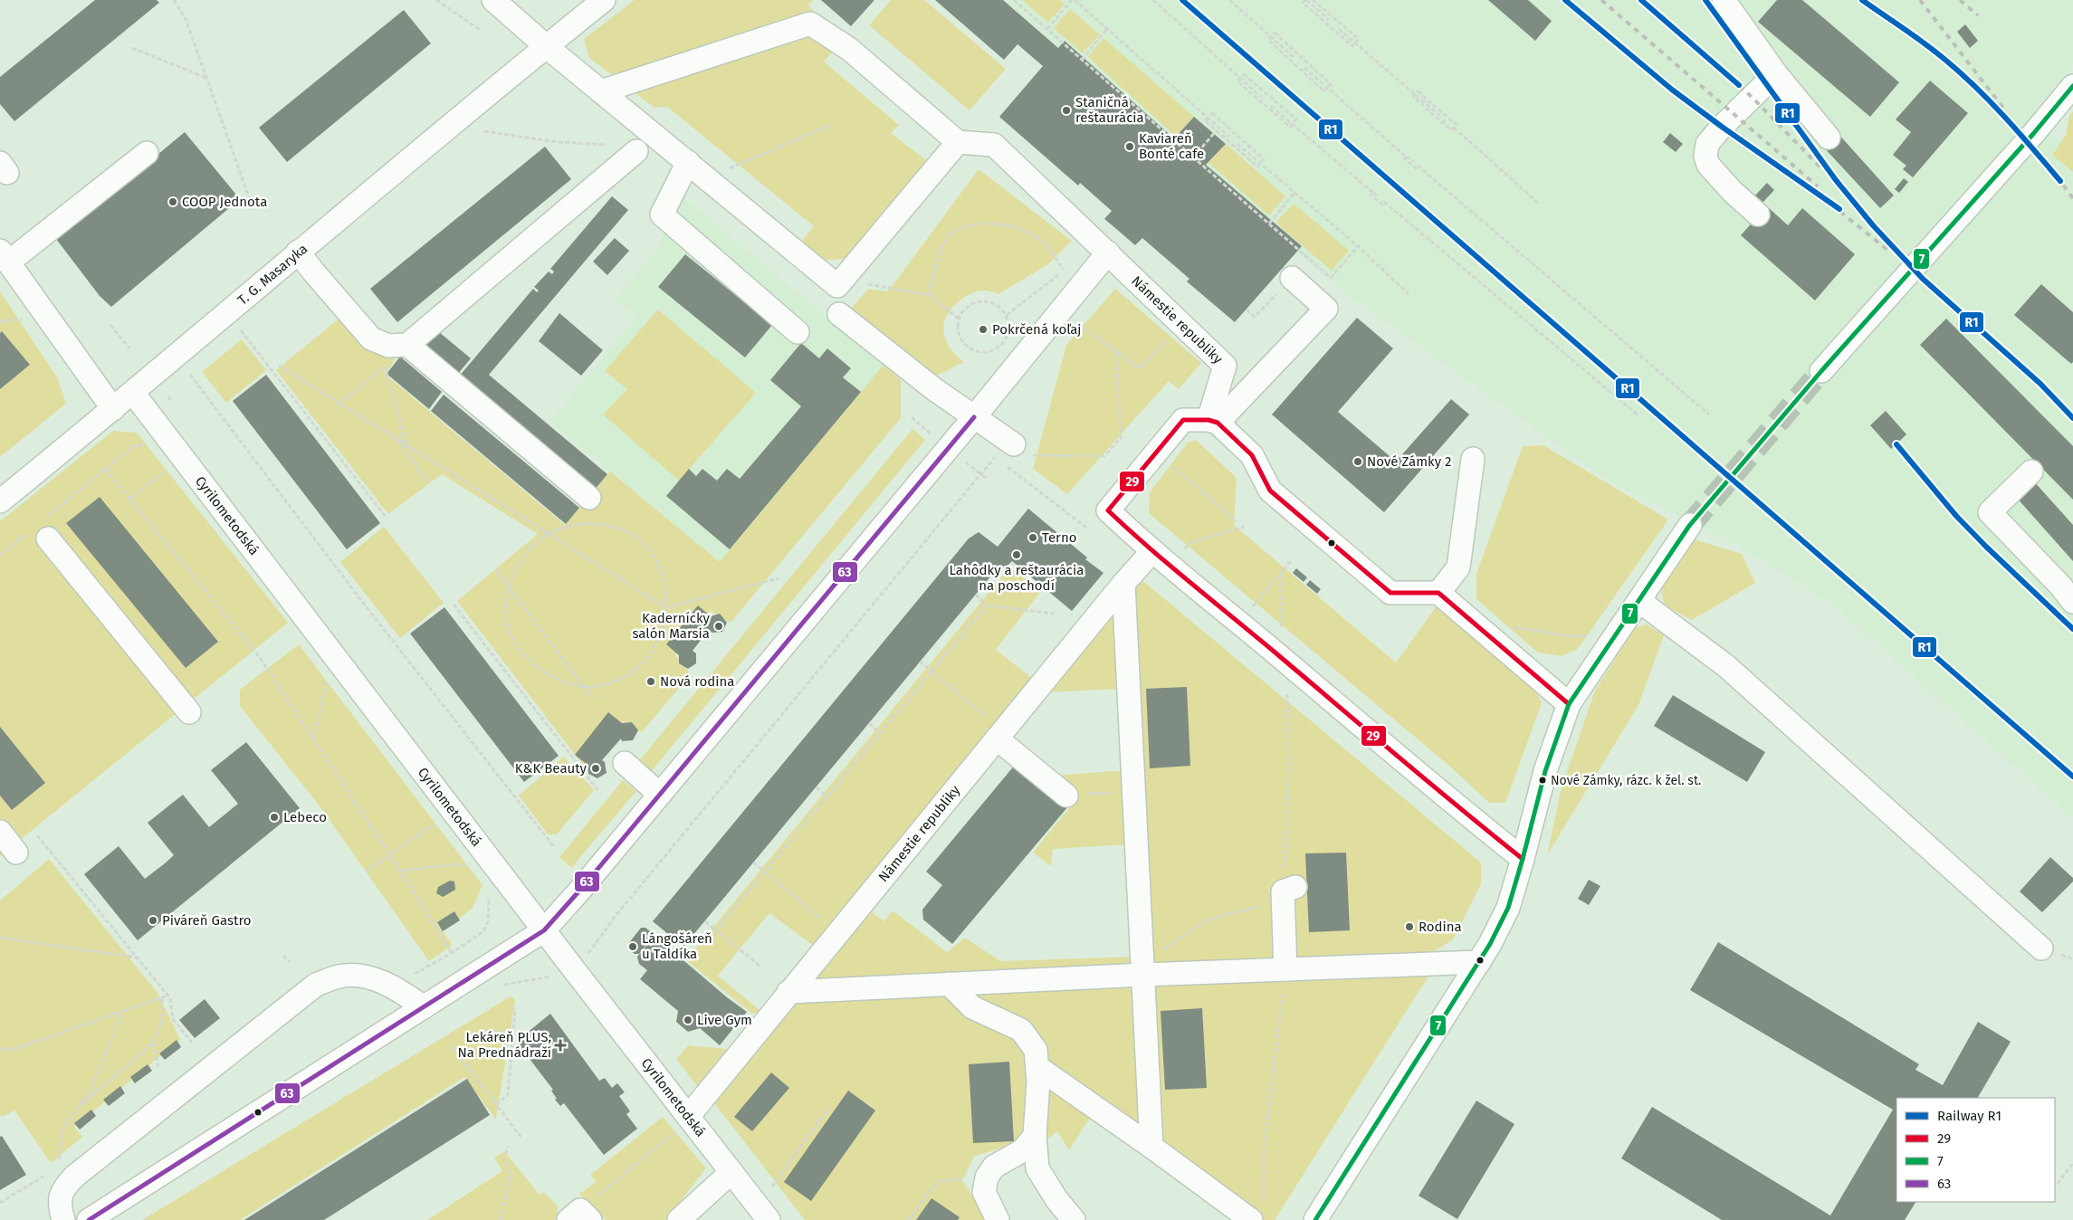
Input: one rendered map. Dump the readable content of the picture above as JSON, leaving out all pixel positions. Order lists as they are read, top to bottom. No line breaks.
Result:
{"streets":{"street":["T. G. Masaryka","Námestie republiky","Cyrilometodská"]},"crossings":[["T. G. Masaryka","Cyrilometodská"],["Námestie republiky","Cyrilometodská"]],"places":{"other":["Staničná reštaurácia","Kaviareň Bonté cafe","COOP Jednota","Pokrčená koľaj","Nové Zámky 2","Terno","Lahôdky a reštaurácia na poschodí","Kadernícky salón Marsia","Nová rodina","K&K Beauty","Nové Zámky, rázc. k žel. st.","Lebeco","Piváreň Gastro","Rodina","Lángošáreň u Taldíka","Live Gym"],"health":["Lekáreň PLUS, Na Prednádraží"]},"lines":["rail line R1","transit line 7","transit line 63","transit line 29"],"legend":["Railway R1","29","7","63"]}
